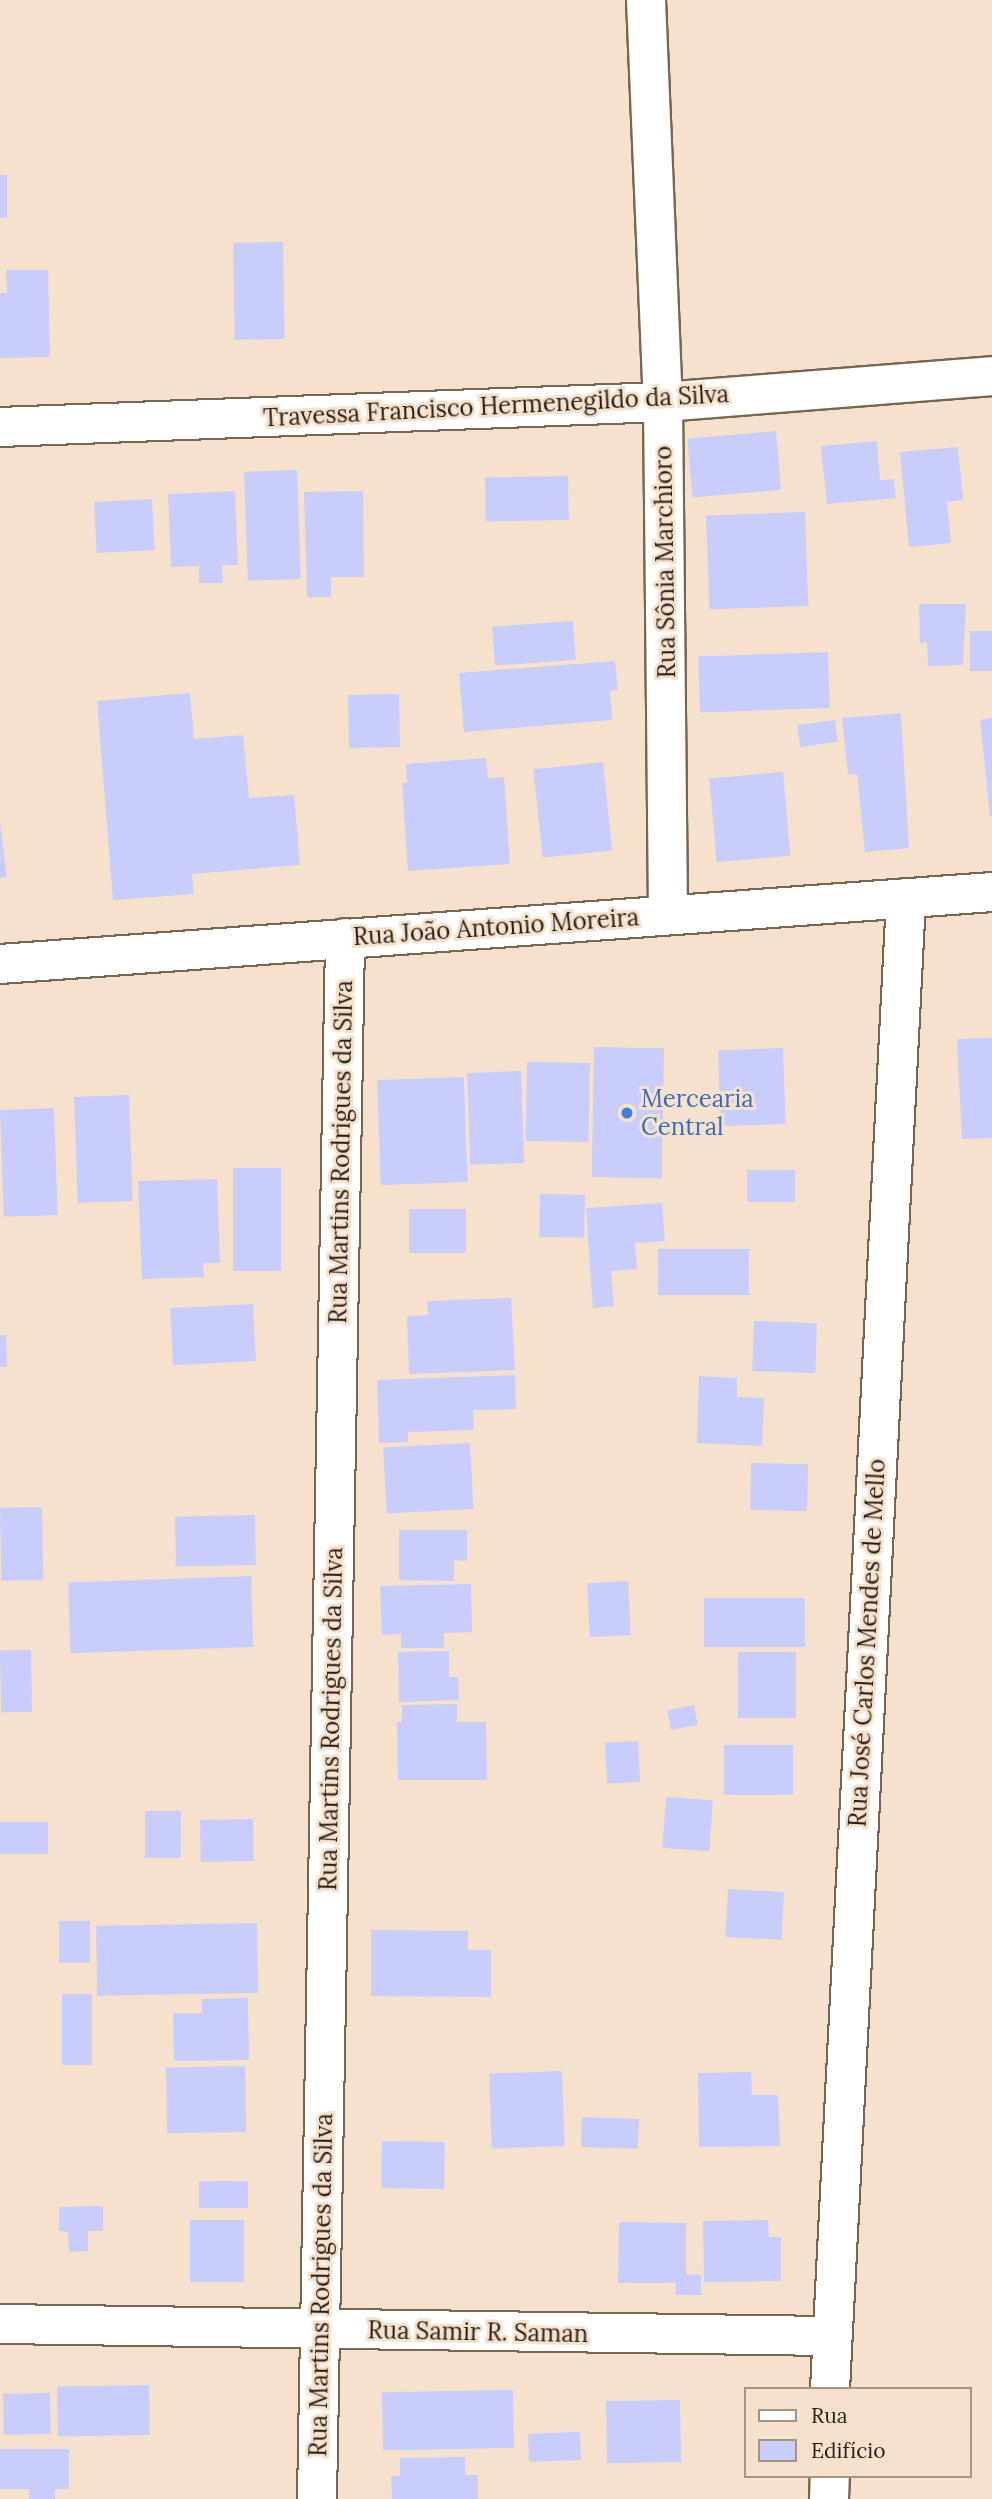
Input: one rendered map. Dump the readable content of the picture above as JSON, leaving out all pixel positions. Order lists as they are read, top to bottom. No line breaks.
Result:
{"streets":{"street":["Travessa Francisco Hermenegildo da Silva","Rua Sônia Marchioro","Rua João Antonio Moreira","Rua Martins Rodrigues da Silva","Rua José Carlos Mendes de Mello","Rua Samir R. Saman"]},"crossings":[["Travessa Francisco Hermenegildo da Silva","Rua Sônia Marchioro"],["Rua Sônia Marchioro","Rua João Antonio Moreira"],["Rua João Antonio Moreira","Rua Martins Rodrigues da Silva"],["Rua João Antonio Moreira","Rua José Carlos Mendes de Mello"],["Rua Martins Rodrigues da Silva","Rua Samir R. Saman"],["Rua José Carlos Mendes de Mello","Rua Samir R. Saman"]],"places":["Mercearia Central"],"legend":["Rua","Edifício"]}
